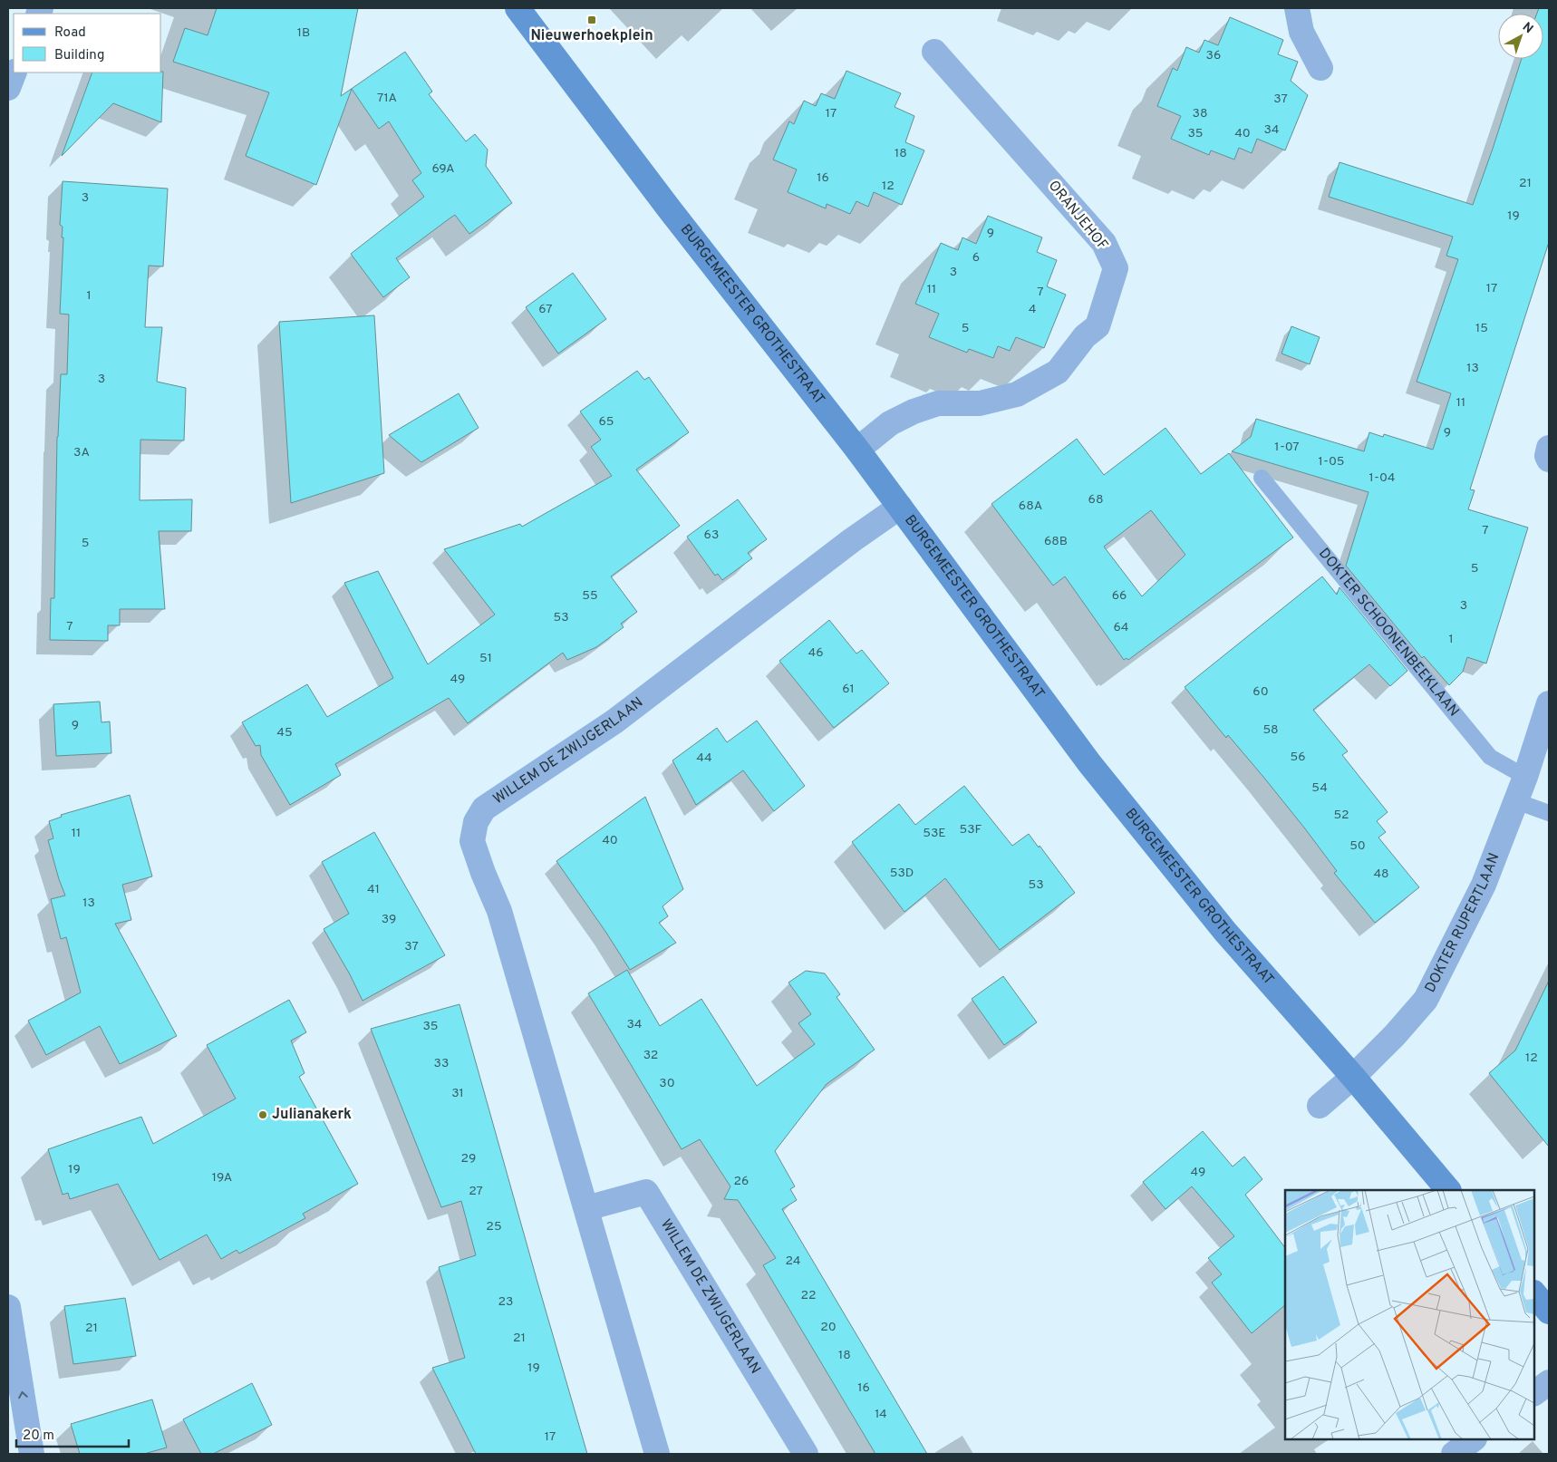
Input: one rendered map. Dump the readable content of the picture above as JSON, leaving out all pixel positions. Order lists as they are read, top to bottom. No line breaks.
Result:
{"streets":{"main road":["BURGEMEESTER GROTHESTRAAT"],"street":["ORANJEHOF","WILLEM DE ZWIJGERLAAN","DOKTER RUPERTLAAN"],"lane":["DOKTER SCHOONENBEEKLAAN"]},"crossings":[["ORANJEHOF","BURGEMEESTER GROTHESTRAAT"],["BURGEMEESTER GROTHESTRAAT","WILLEM DE ZWIJGERLAAN"],["BURGEMEESTER GROTHESTRAAT","DOKTER RUPERTLAAN"],["DOKTER SCHOONENBEEKLAAN","DOKTER RUPERTLAAN"]],"places":{"transit":["Nieuwerhoekplein"],"other":["Julianakerk"]},"house_numbers":["1B","36","71A","37","17","38","34","35","40","18","69A","16","21","12","3","19","9","6","3","17","11","7","1","67","4","5","15","13","3","11","65","9","1-07","3A","1-05","1-04","68","68A","7","63","68B","5","5","55","66","3","53","7","64","1","46","51","49","61","60","9","58","45","56","44","54","52","53F","11","53E","40","50","53D","48","53","41","13","39","37","34","35","32","12","33","30","31","29","19","49","19A","26","27","25","24","22","23","20","21","21","18","19","16","14","17"],"legend":["Road","Building"],"scale_bar":"20 m","north":"top right"}
